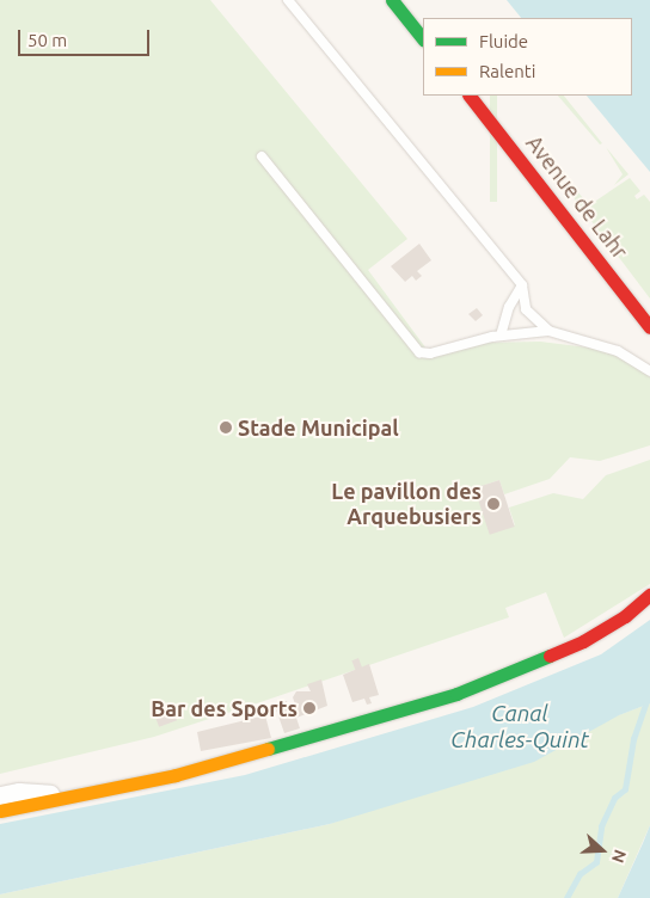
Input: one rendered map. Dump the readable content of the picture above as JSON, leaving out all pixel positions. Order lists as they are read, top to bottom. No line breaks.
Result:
{"streets":{"street":["Avenue de Lahr"]},"water":["Canal Charles-Quint"],"places":["Stade Municipal","Le pavillon des Arquebusiers","Bar des Sports"],"legend":["Fluide","Ralenti"],"scale_bar":"50 m","north":"right"}
